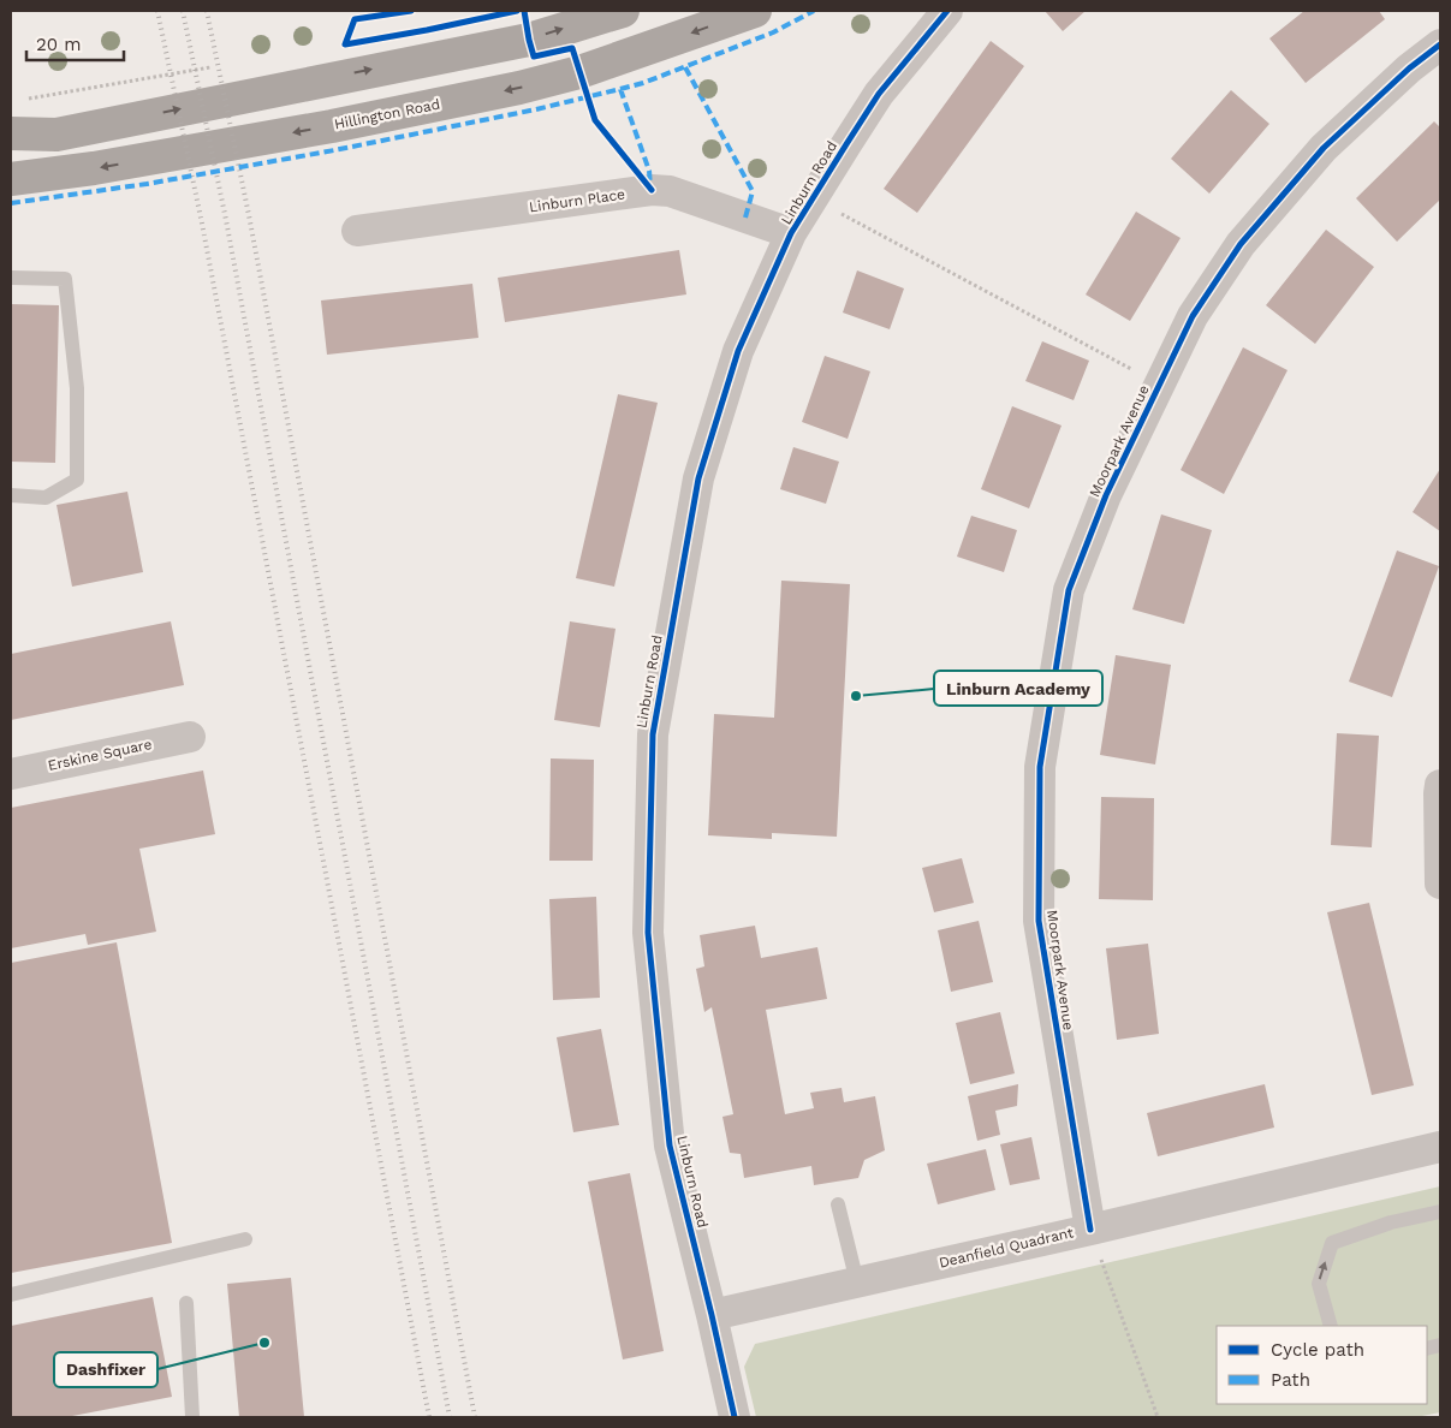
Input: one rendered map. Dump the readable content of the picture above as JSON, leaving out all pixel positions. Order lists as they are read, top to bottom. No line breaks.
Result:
{"streets":{"main road":["Hillington Road"],"street":["Linburn Road","Linburn Place","Moorpark Avenue","Erskine Square","Deanfield Quadrant"]},"crossings":[["Linburn Road","Linburn Place"],["Linburn Road","Deanfield Quadrant"],["Moorpark Avenue","Deanfield Quadrant"]],"places":["Linburn Academy","Dashfixer"],"legend":["Cycle path","Path"],"scale_bar":"20 m"}
